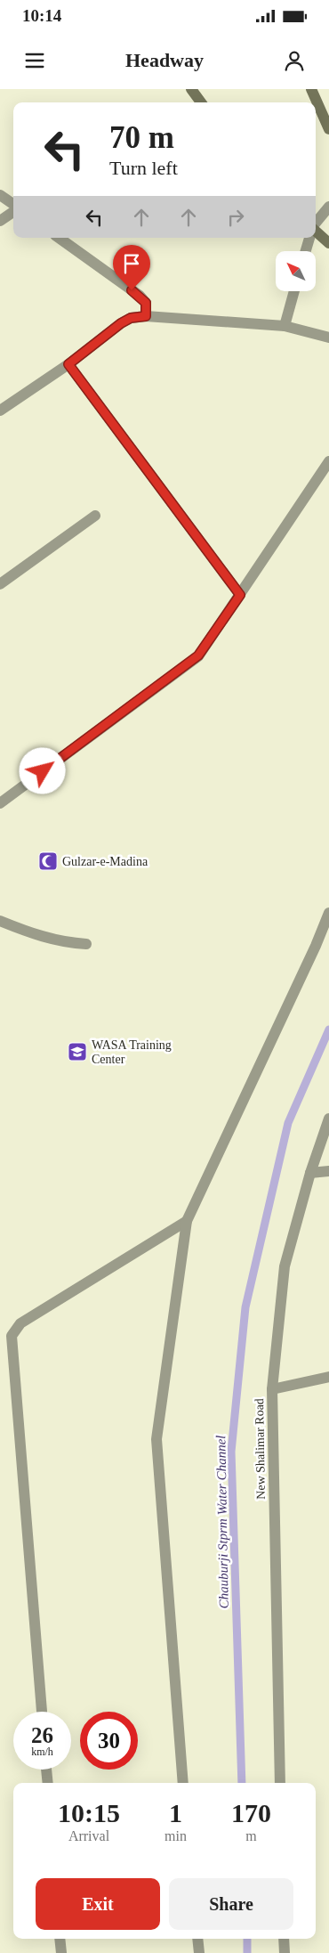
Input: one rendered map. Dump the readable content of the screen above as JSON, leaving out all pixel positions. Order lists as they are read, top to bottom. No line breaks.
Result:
{"streets":{"street":["New Shalimar Road"]},"water":["Chauburji Stprm Water Channel"],"places":{"mosque":["Gulzar-e-Madina"],"school or university":["WASA Training Center"]},"north":"top left","page":{"status":"10:14","header":"Headway","turn":["70 m","Turn left"],"speed":"26 km/h","limit":"30","eta":["10:15","Arrival","1","min","170","m"],"buttons":["Exit","Share"]}}
